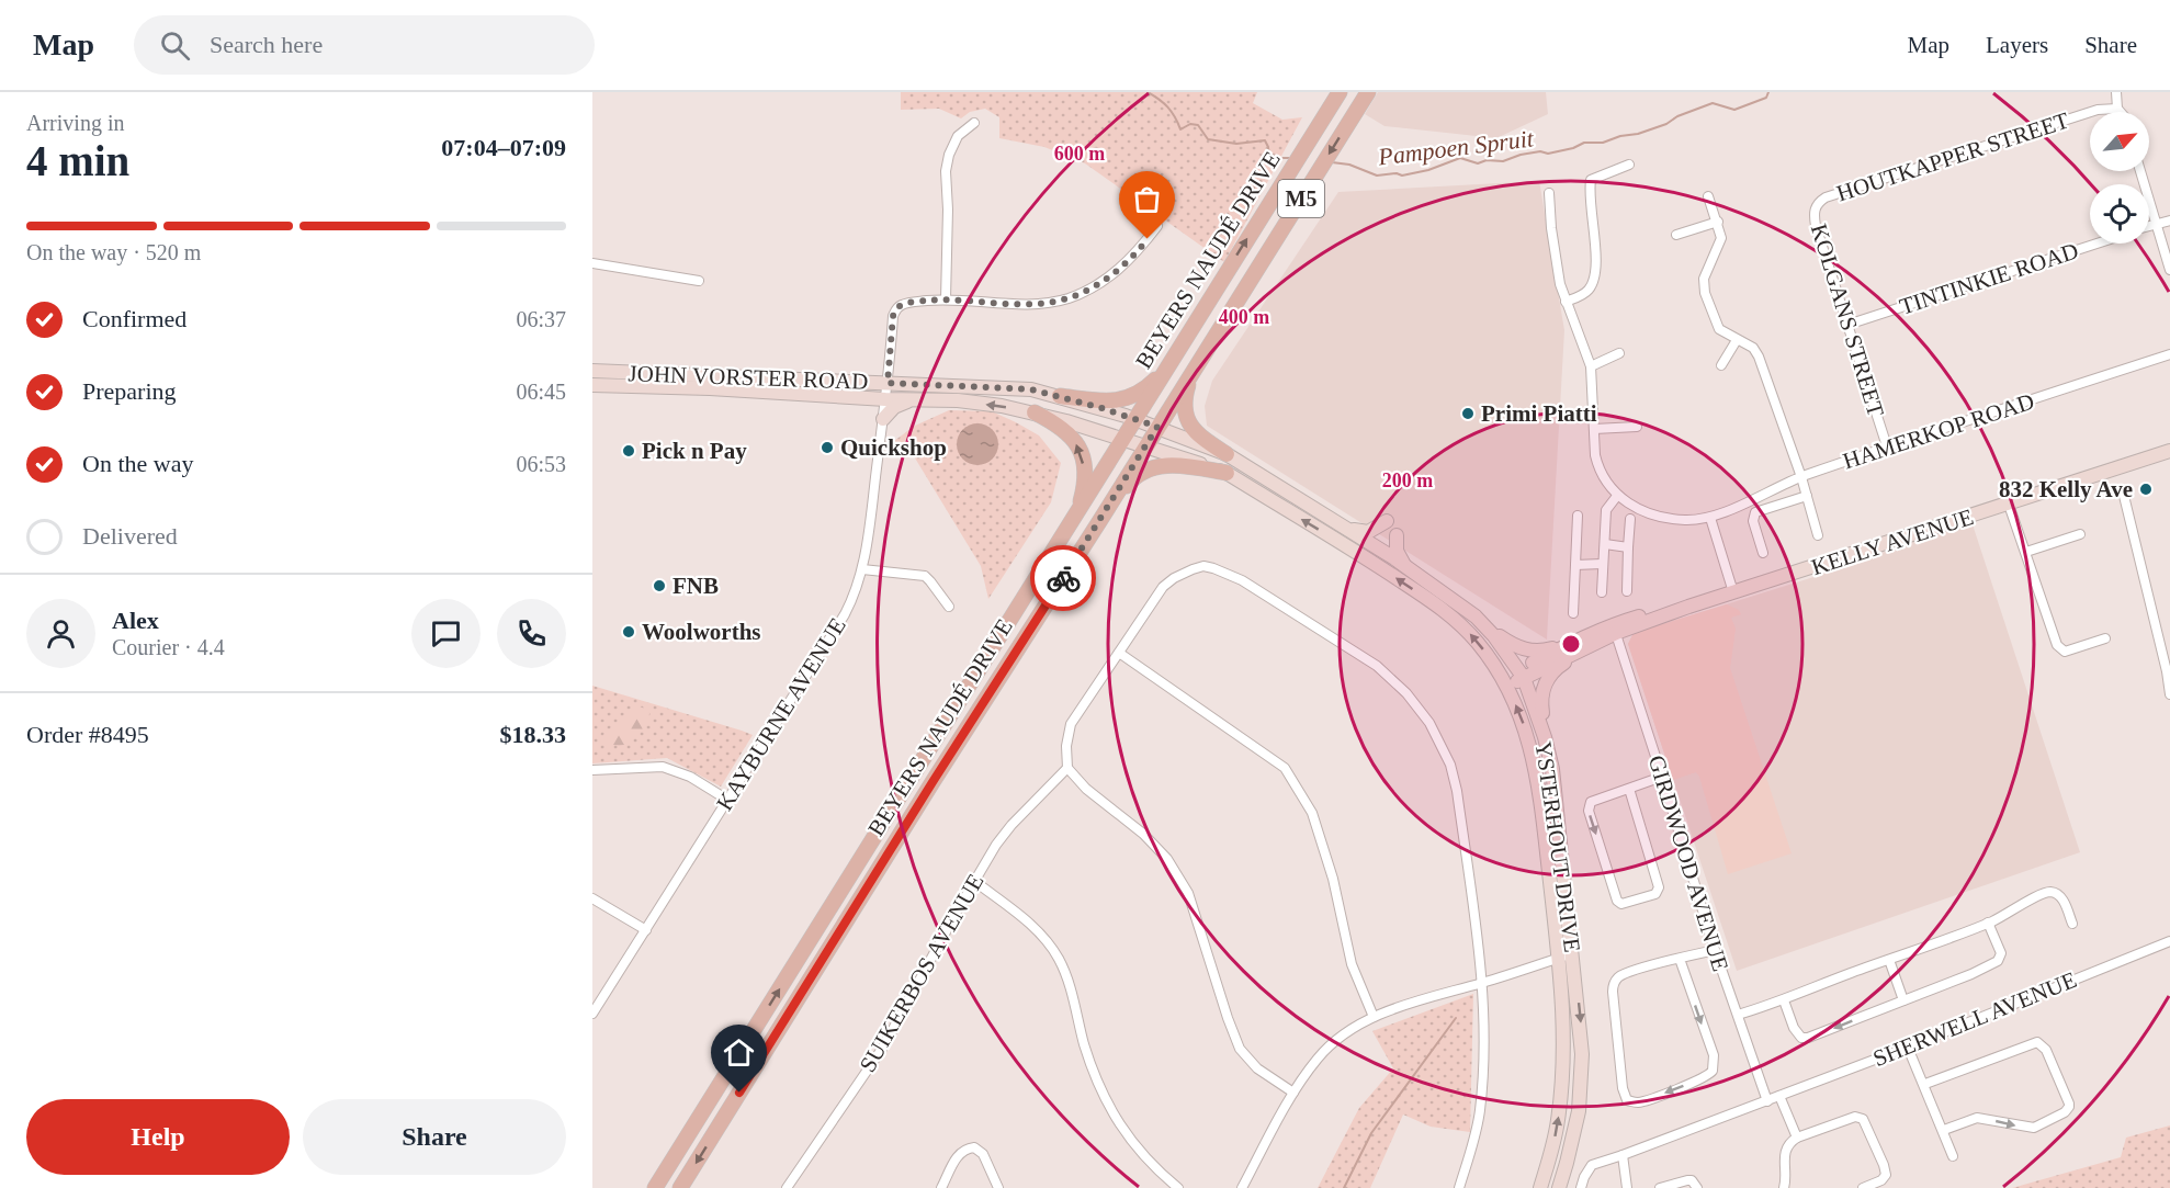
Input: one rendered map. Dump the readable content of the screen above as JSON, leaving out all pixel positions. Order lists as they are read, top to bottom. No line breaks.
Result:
{"streets":{"main road":["M5","BEYERS NAUDÉ DRIVE","JOHN VORSTER ROAD","KELLY AVENUE","YSTERHOUT DRIVE"],"street":["HOUTKAPPER STREET","TINTINKIE ROAD","KOLGANS STREET","HAMERKOP ROAD","KAYBURNE AVENUE","GIRDWOOD AVENUE","SUIKERBOS AVENUE","SHERWELL AVENUE"]},"crossings":[["HOUTKAPPER STREET","KOLGANS STREET"],["BEYERS NAUDÉ DRIVE","JOHN VORSTER ROAD"],["BEYERS NAUDÉ DRIVE","YSTERHOUT DRIVE"],["TINTINKIE ROAD","KOLGANS STREET"],["KOLGANS STREET","HAMERKOP ROAD"],["JOHN VORSTER ROAD","KAYBURNE AVENUE"],["JOHN VORSTER ROAD","YSTERHOUT DRIVE"],["KELLY AVENUE","YSTERHOUT DRIVE"],["KELLY AVENUE","GIRDWOOD AVENUE"],["GIRDWOOD AVENUE","SHERWELL AVENUE"]],"water":["Pampoen Spruit"],"places":["Primi Piatti","Quickshop","Pick n Pay","832 Kelly Ave","FNB","Woolworths"],"north":"top right","page":{"header":"Map","search":"Search here","nav":["Map","Layers","Share"],"heading":["4 min","Arriving in","07:04–07:09"],"panel":["Alex","Courier · 4.4","Order #8495","$18.33"],"bar":"On the way · 520 m","list":[["Confirmed","06:37"],["Preparing","06:45"],["On the way","06:53"],"Delivered"],"buttons":["Help","Share"]},"rings":["600 m","400 m","200 m"]}
